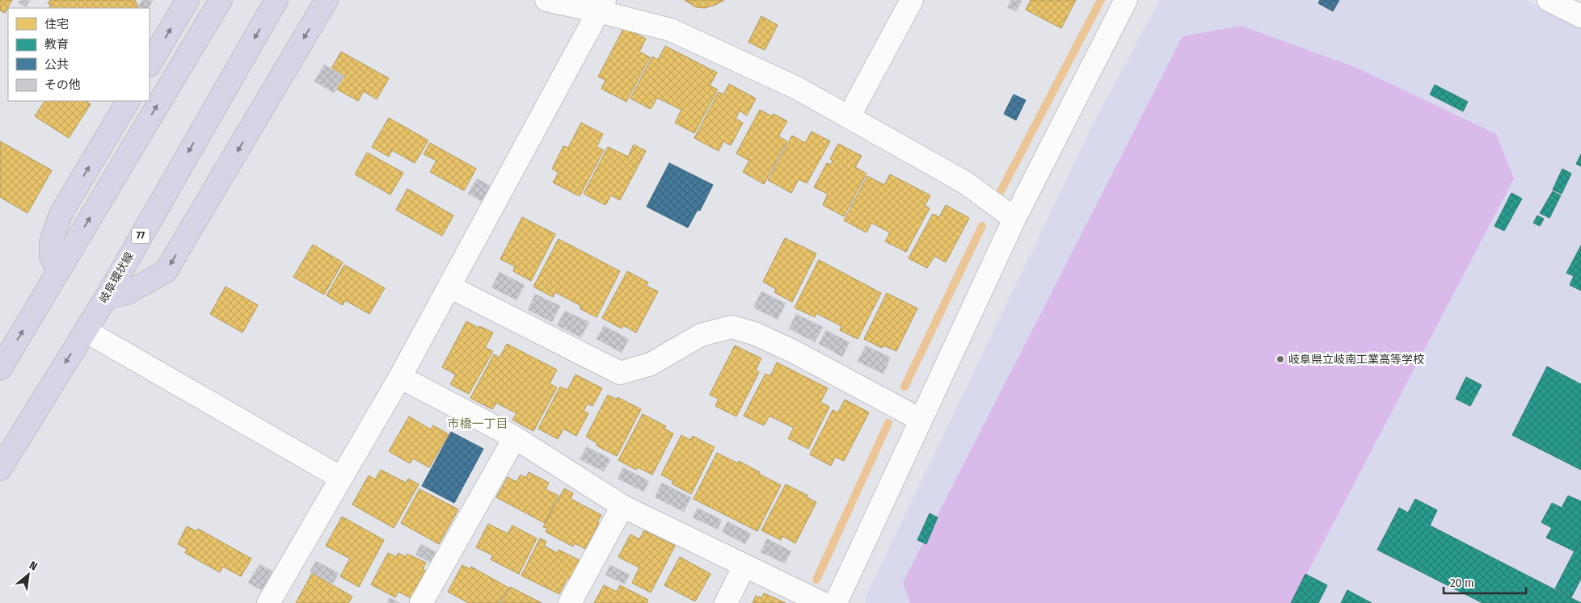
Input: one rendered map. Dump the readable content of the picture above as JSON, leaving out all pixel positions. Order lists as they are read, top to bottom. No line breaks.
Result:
{"streets":{"main road":["77","岐阜環状線"]},"districts":["市橋一丁目"],"places":["岐阜県立岐南工業高等学校"],"legend":["住宅","教育","公共","その他"],"scale_bar":"20 m","north":"top right"}
